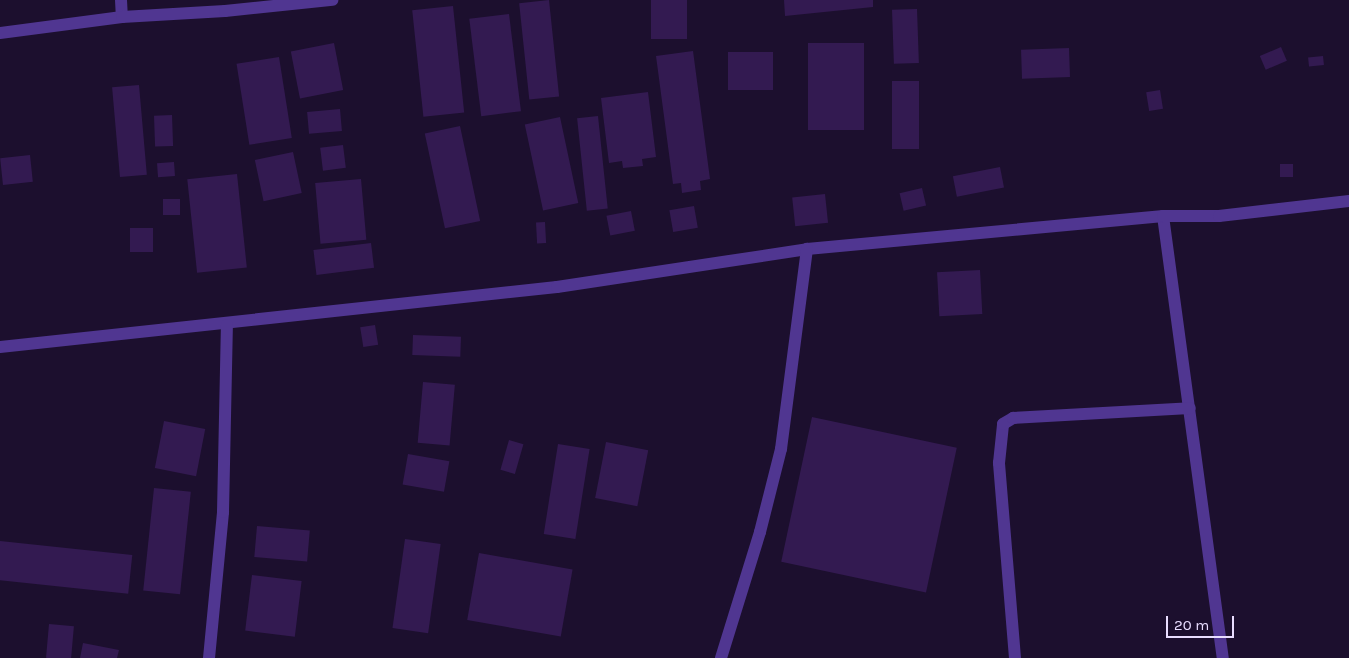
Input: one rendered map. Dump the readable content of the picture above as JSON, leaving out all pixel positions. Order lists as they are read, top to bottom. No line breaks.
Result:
{"scale_bar":"20 m"}
